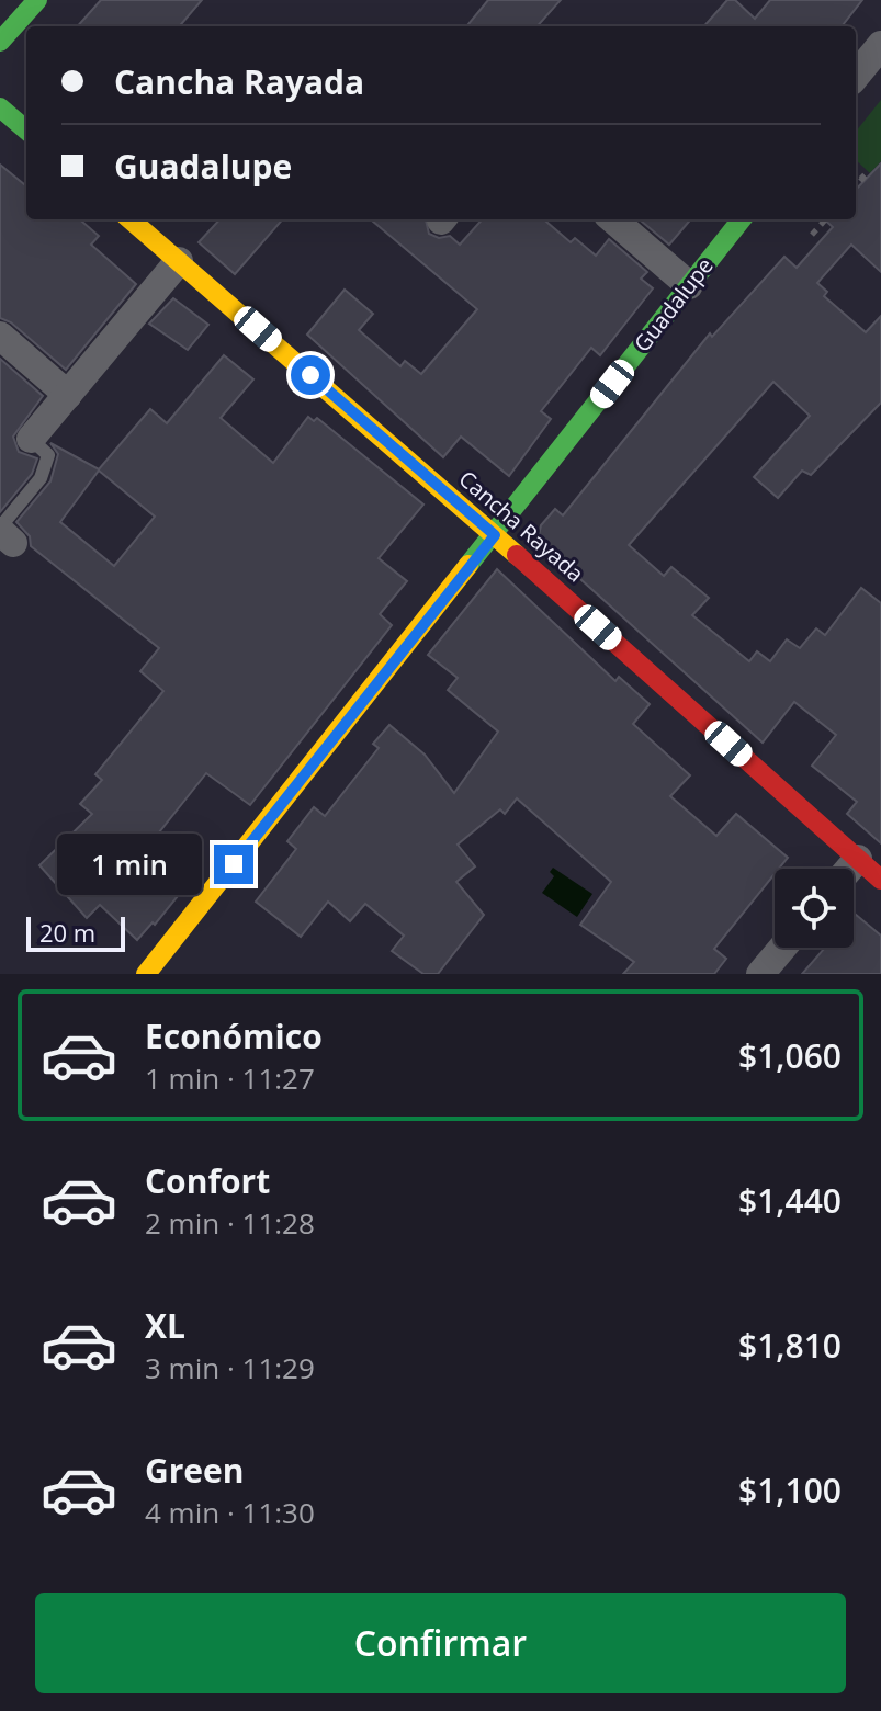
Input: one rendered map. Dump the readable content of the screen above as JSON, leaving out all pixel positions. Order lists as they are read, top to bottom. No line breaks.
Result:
{"streets":{"main road":["Guadalupe","Cancha Rayada"]},"crossings":[["Guadalupe","Cancha Rayada"]],"scale_bar":"20 m","page":{"banner":["Cancha Rayada","Guadalupe"],"bubble":"1 min","scale":"20 m","list":[{"name":"Económico","note":"1 min · 11:27","value":"$1,060"},{"name":"Confort","note":"2 min · 11:28","value":"$1,440"},{"name":"XL","note":"3 min · 11:29","value":"$1,810"},{"name":"Green","note":"4 min · 11:30","value":"$1,100"}],"buttons":"Confirmar"}}
